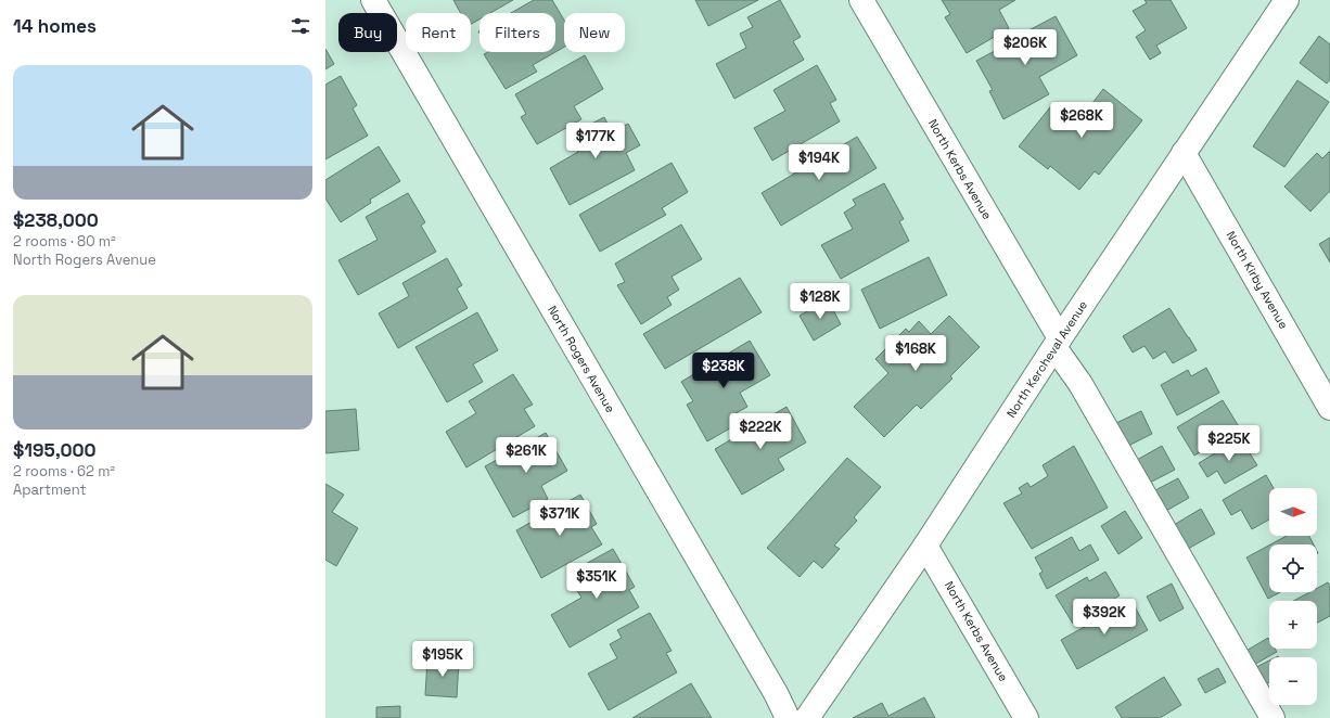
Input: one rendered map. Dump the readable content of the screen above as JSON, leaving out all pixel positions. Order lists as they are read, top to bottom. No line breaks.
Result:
{"streets":{"street":["North Kerbs Avenue","North Kirby Avenue","North Rogers Avenue","North Kercheval Avenue"]},"crossings":[["North Kerbs Avenue","North Kercheval Avenue"],["North Kirby Avenue","North Kercheval Avenue"]],"north":"right","page":{"heading":"14 homes","chip":["Buy","Rent","Filters","New"],"price":["$206K","$268K","$177K","$194K","$128K","$168K","$238K","$222K","$225K","$261K","$371K","$351K","$392K","$195K"],"list":[{"name":"$238,000","note":"2 rooms · 80 m² · North Rogers Avenue"},{"name":"$195,000","note":"2 rooms · 62 m² · Apartment"}],"map_buttons":["+","−"]}}
